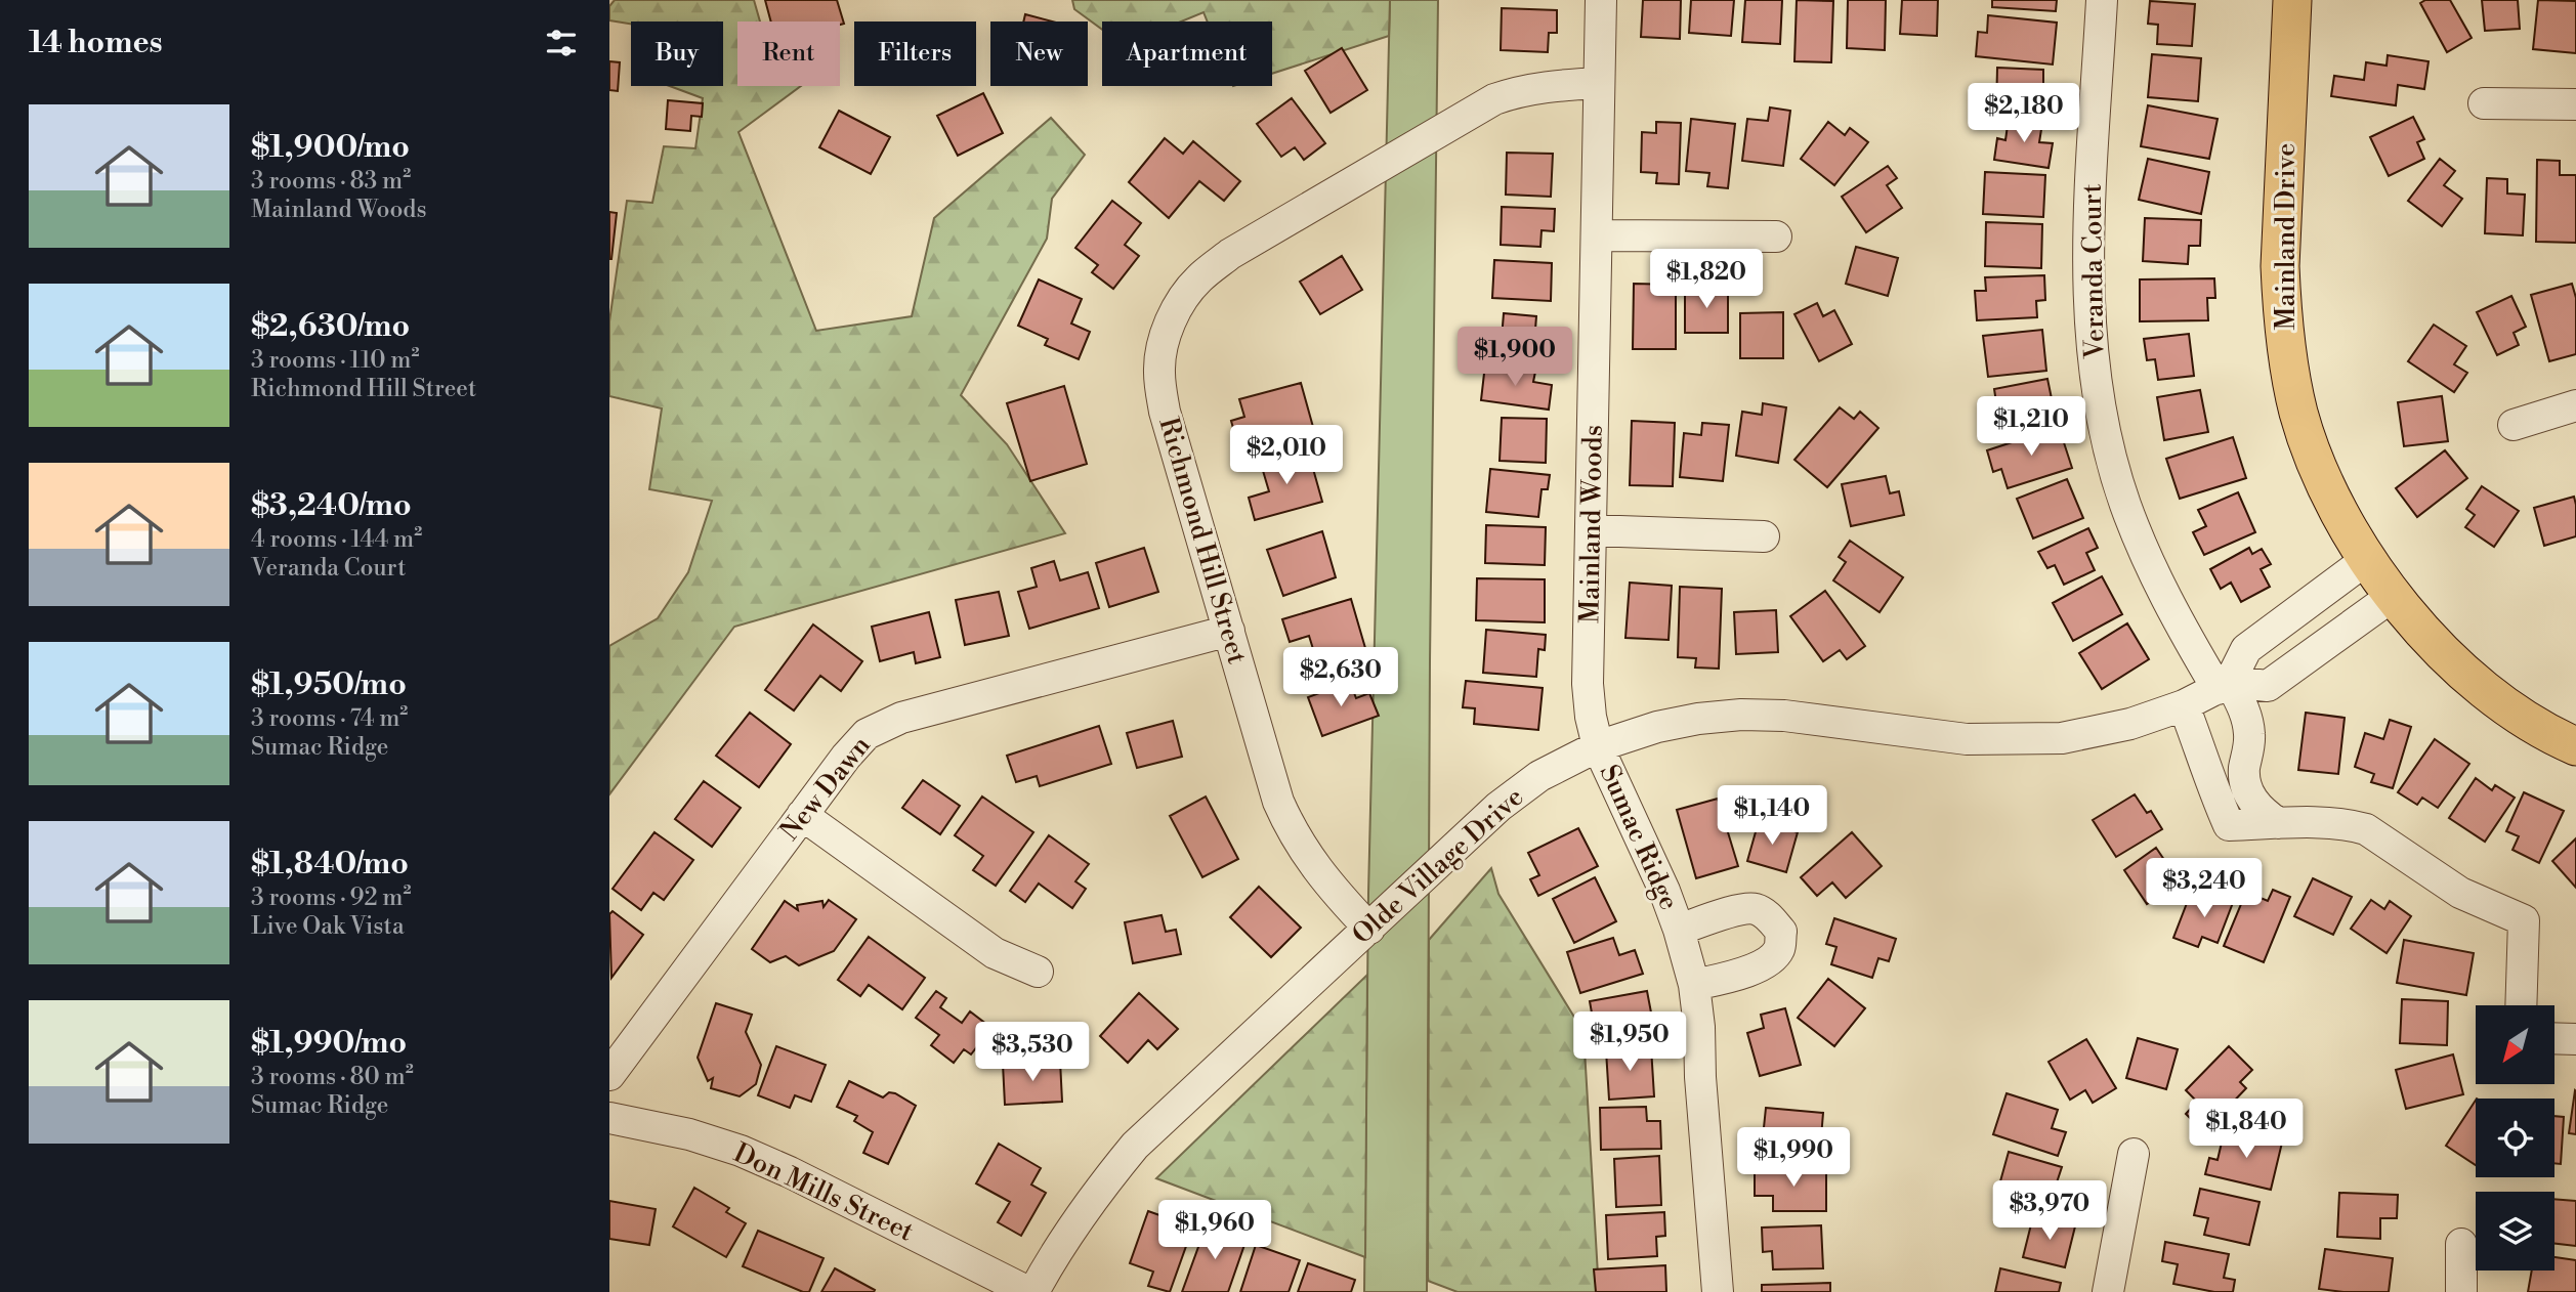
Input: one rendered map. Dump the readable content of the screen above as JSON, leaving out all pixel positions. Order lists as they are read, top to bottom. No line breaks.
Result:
{"streets":{"main road":["Mainland Drive"],"street":["Veranda Court","Mainland Woods","Richmond Hill Street","New Dawn","Sumac Ridge","Olde Village Drive","Don Mills Street"]},"crossings":[["Veranda Court","Olde Village Drive"],["Mainland Woods","Richmond Hill Street"],["Mainland Woods","Sumac Ridge"],["Mainland Woods","Olde Village Drive"],["Richmond Hill Street","New Dawn"],["Richmond Hill Street","Olde Village Drive"],["Sumac Ridge","Olde Village Drive"],["Olde Village Drive","Don Mills Street"]],"north":"bottom left","page":{"heading":"14 homes","chip":["Buy","Rent","Filters","New","Apartment"],"price":["$2,180","$1,820","$1,900","$1,210","$2,010","$2,630","$1,140","$3,240","$1,950","$3,530","$1,840","$1,990","$3,970","$1,960"],"list":[{"name":"$1,900/mo","note":"3 rooms · 83 m² · Mainland Woods"},{"name":"$2,630/mo","note":"3 rooms · 110 m² · Richmond Hill Street"},{"name":"$3,240/mo","note":"4 rooms · 144 m² · Veranda Court"},{"name":"$1,950/mo","note":"3 rooms · 74 m² · Sumac Ridge"},{"name":"$1,840/mo","note":"3 rooms · 92 m² · Live Oak Vista"},{"name":"$1,990/mo","note":"3 rooms · 80 m² · Sumac Ridge"}]}}
